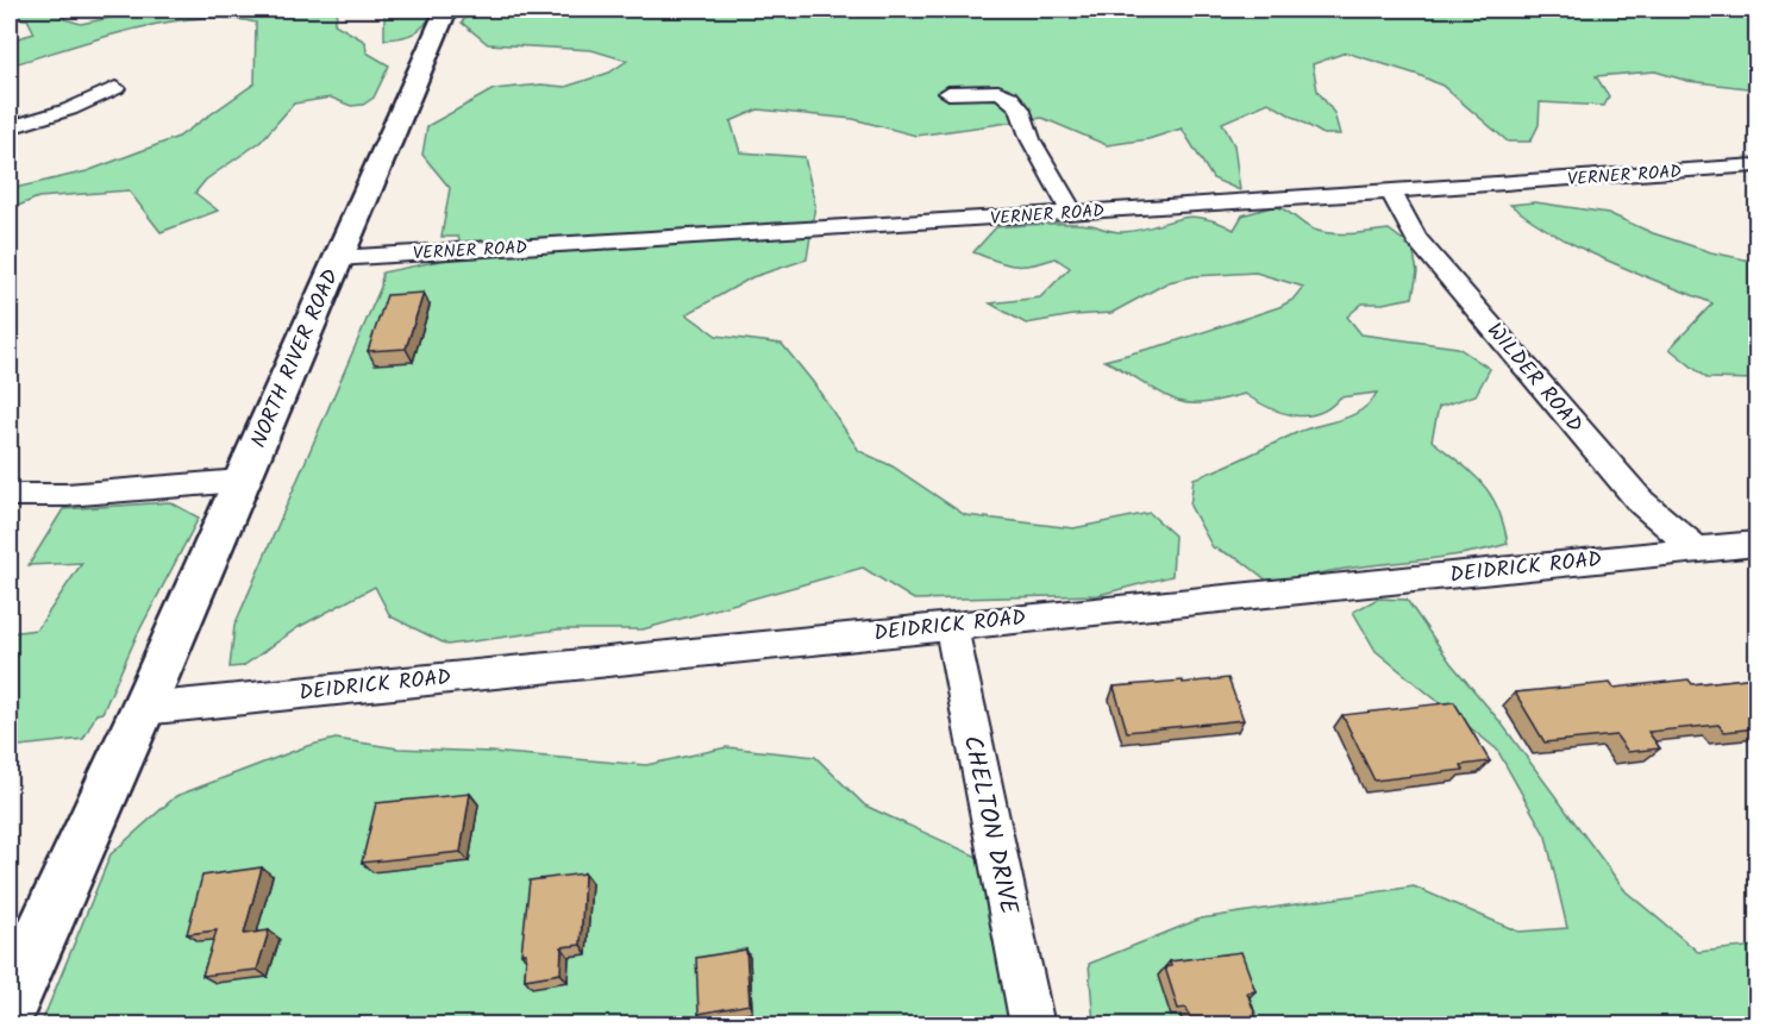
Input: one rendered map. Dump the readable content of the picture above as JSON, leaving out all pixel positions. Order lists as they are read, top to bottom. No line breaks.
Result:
{"streets":{"street":["VERNER ROAD","NORTH RIVER ROAD","WILDER ROAD","DEIDRICK ROAD","CHELTON DRIVE"]},"crossings":[["VERNER ROAD","NORTH RIVER ROAD"],["VERNER ROAD","WILDER ROAD"],["NORTH RIVER ROAD","DEIDRICK ROAD"],["WILDER ROAD","DEIDRICK ROAD"],["DEIDRICK ROAD","CHELTON DRIVE"]]}
